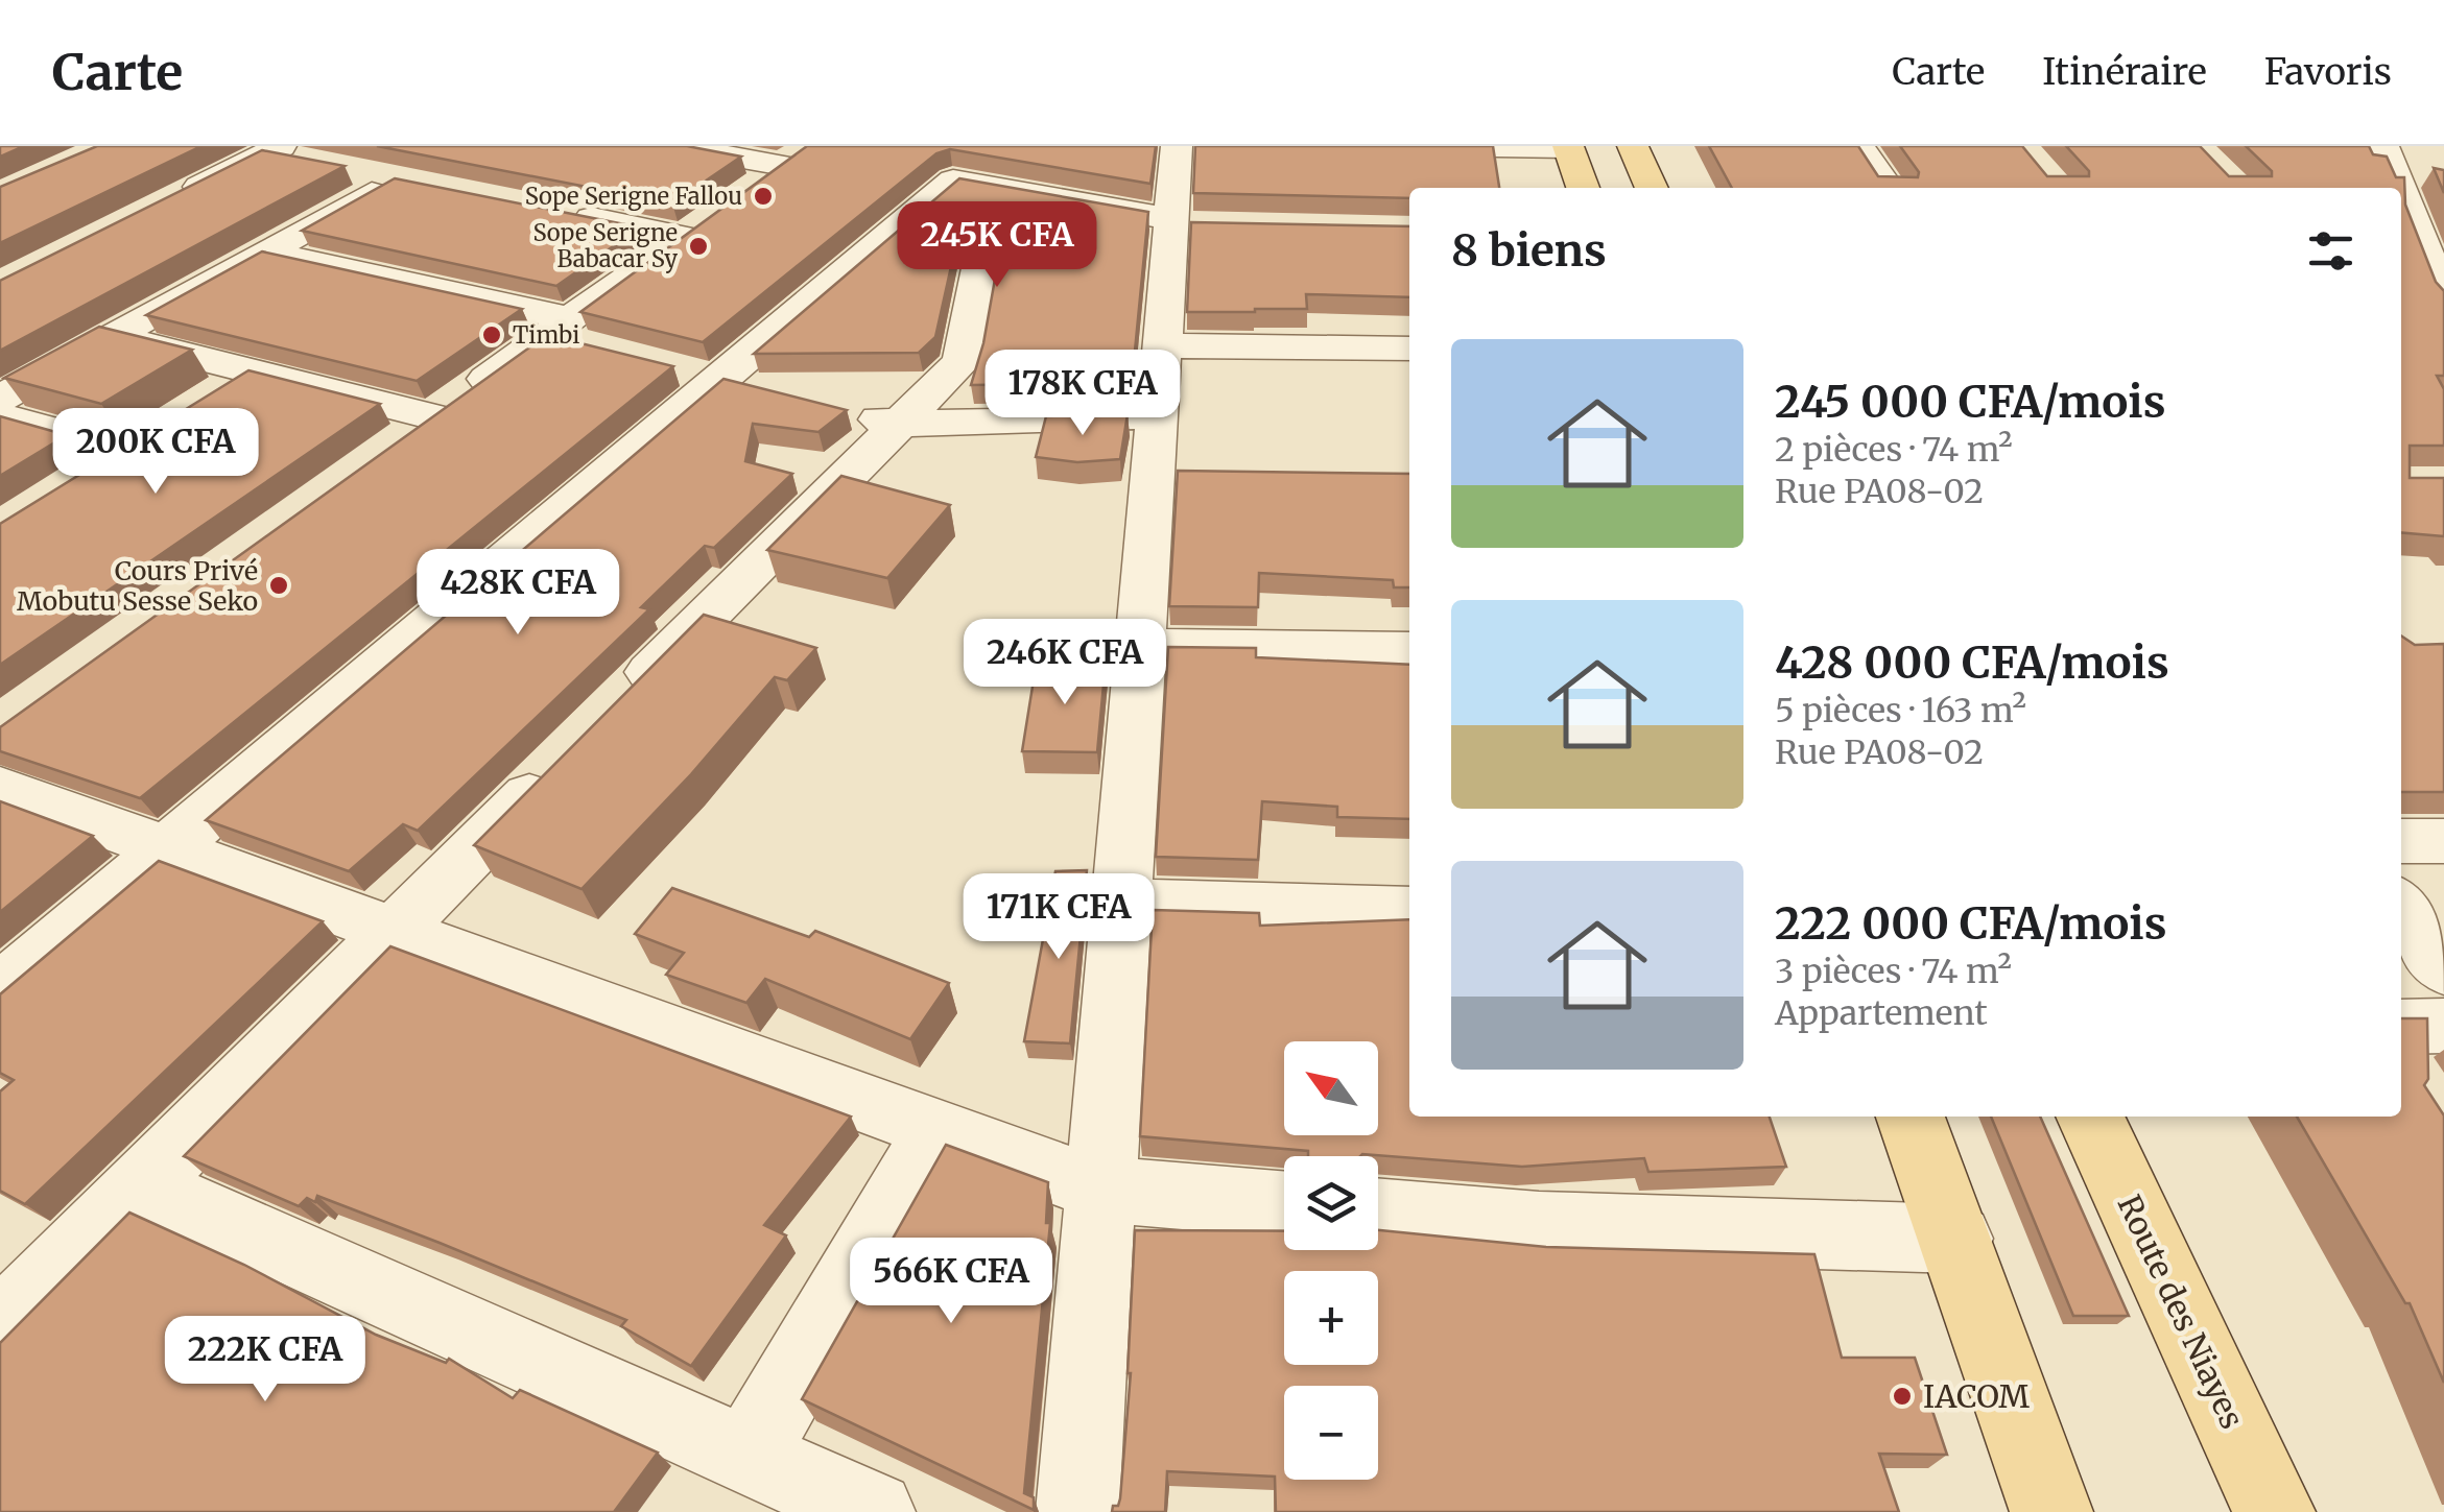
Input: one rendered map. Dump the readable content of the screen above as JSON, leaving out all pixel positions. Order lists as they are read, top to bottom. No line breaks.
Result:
{"streets":{"main road":["Route des Niayes"]},"places":["Sope Serigne Fallou","Sope Serigne Babacar Sy","Timbi","Cours Privé Mobutu Sesse Seko","IACOM"],"north":"top left","page":{"header":"Carte","nav":["Carte","Itinéraire","Favoris"],"heading":"8 biens","price":["245K CFA","178K CFA","200K CFA","428K CFA","246K CFA","171K CFA","566K CFA","222K CFA"],"list":[{"name":"245 000 CFA/mois","note":"2 pièces · 74 m² · Rue PA08-02"},{"name":"428 000 CFA/mois","note":"5 pièces · 163 m² · Rue PA08-02"},{"name":"222 000 CFA/mois","note":"3 pièces · 74 m² · Appartement"}],"map_buttons":["+","−"]}}
